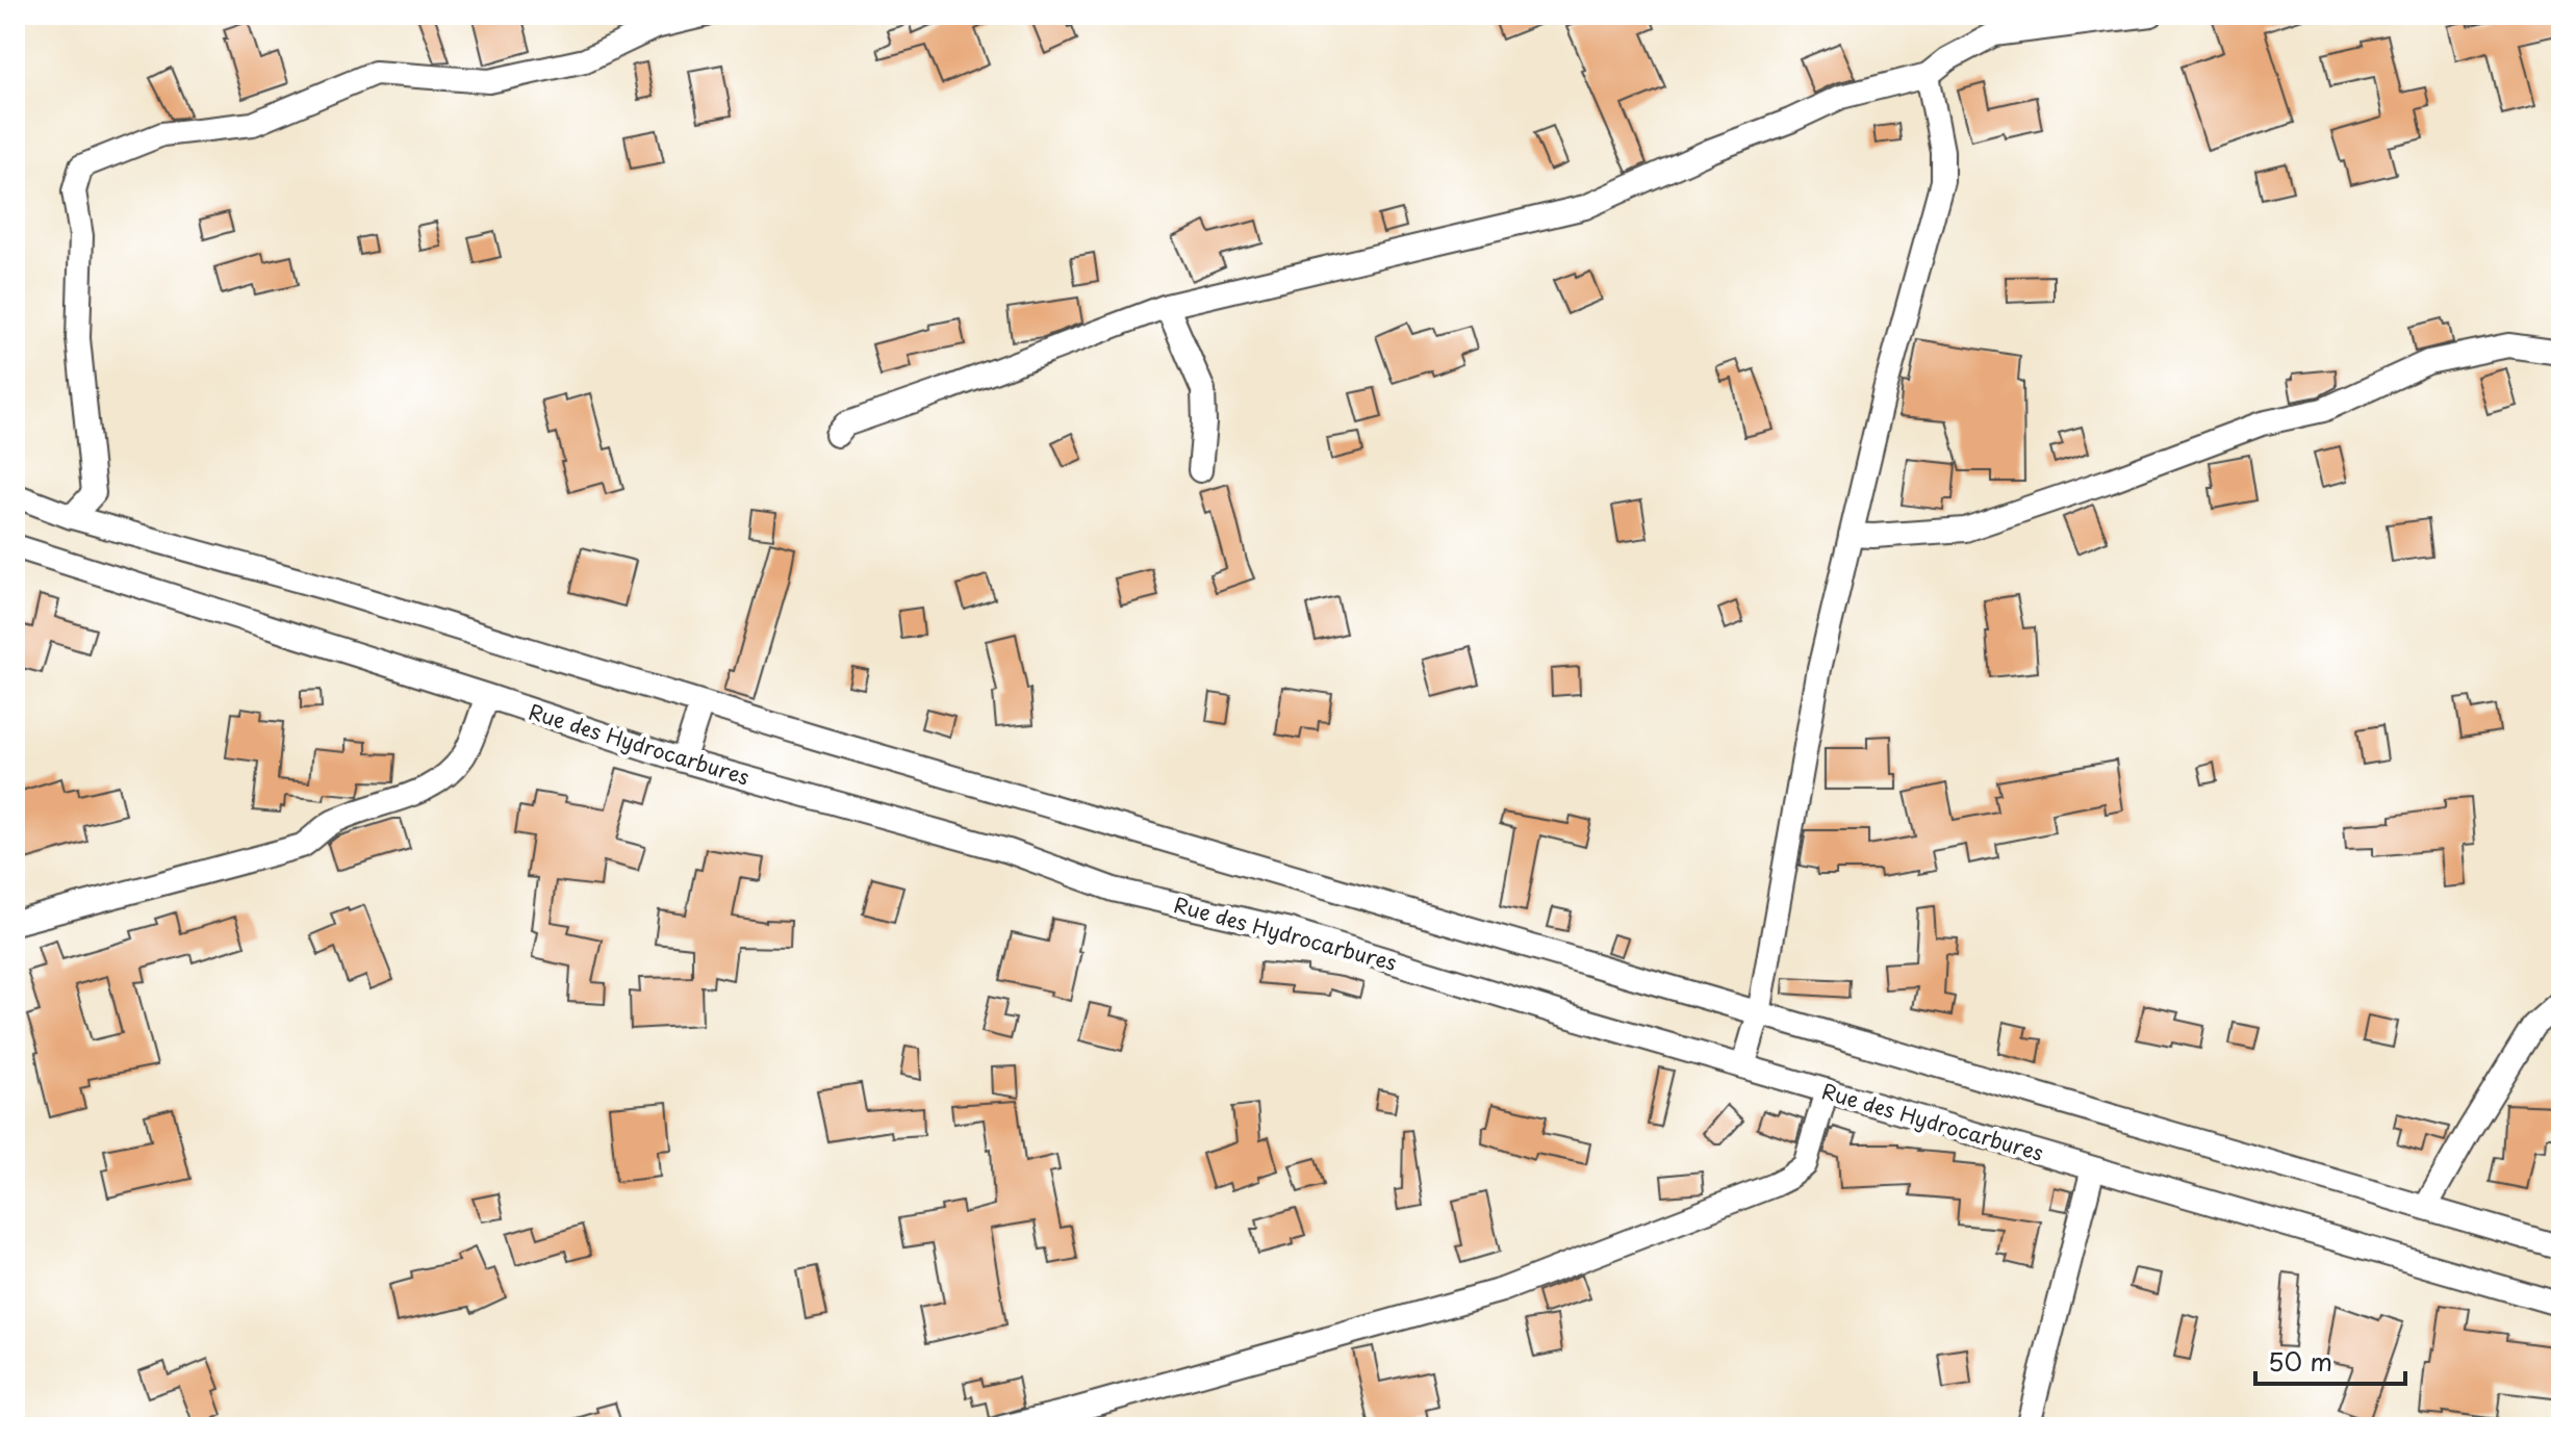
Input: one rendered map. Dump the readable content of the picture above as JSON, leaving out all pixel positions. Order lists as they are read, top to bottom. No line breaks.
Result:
{"streets":{"street":["Rue des Hydrocarbures"]},"scale_bar":"50 m"}
